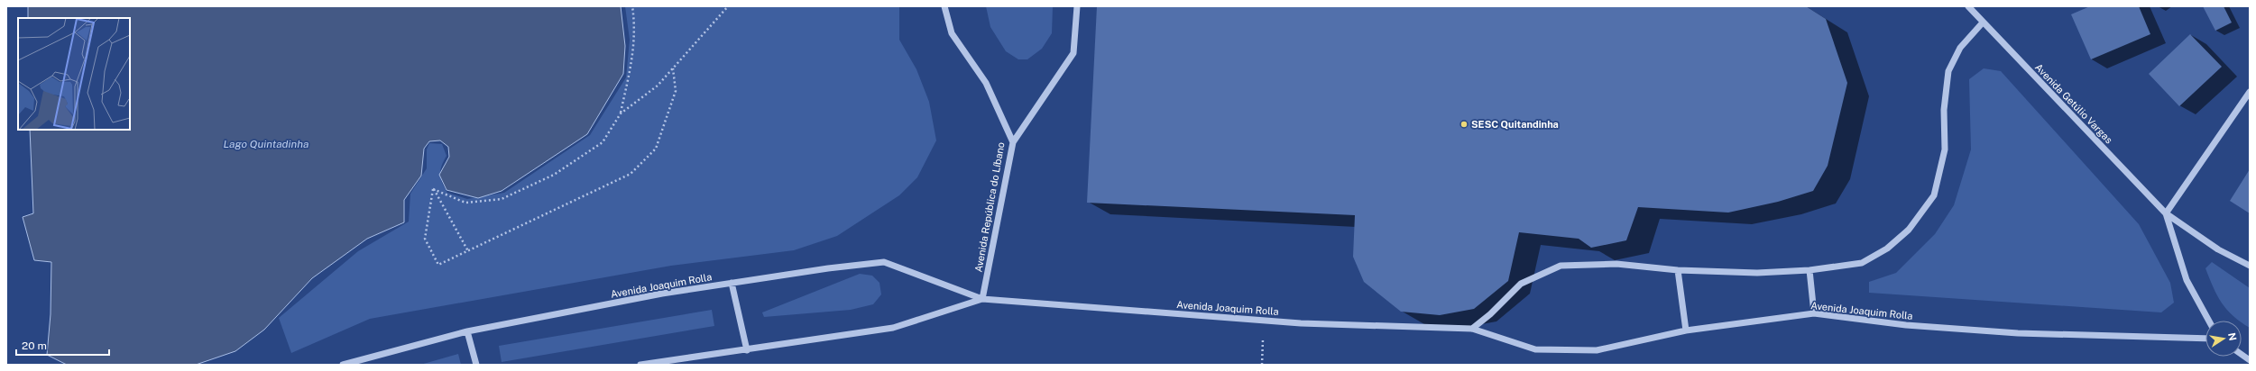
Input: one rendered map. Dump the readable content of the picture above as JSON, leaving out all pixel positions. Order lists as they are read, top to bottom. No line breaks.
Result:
{"streets":{"street":["Avenida Getúlio Vargas","Avenida República do Líbano","Avenida Joaquim Rolla"]},"crossings":[["Avenida República do Líbano","Avenida Joaquim Rolla"]],"water":["Lago Quintadinha"],"places":["SESC Quitandinha"],"scale_bar":"20 m","north":"right"}
